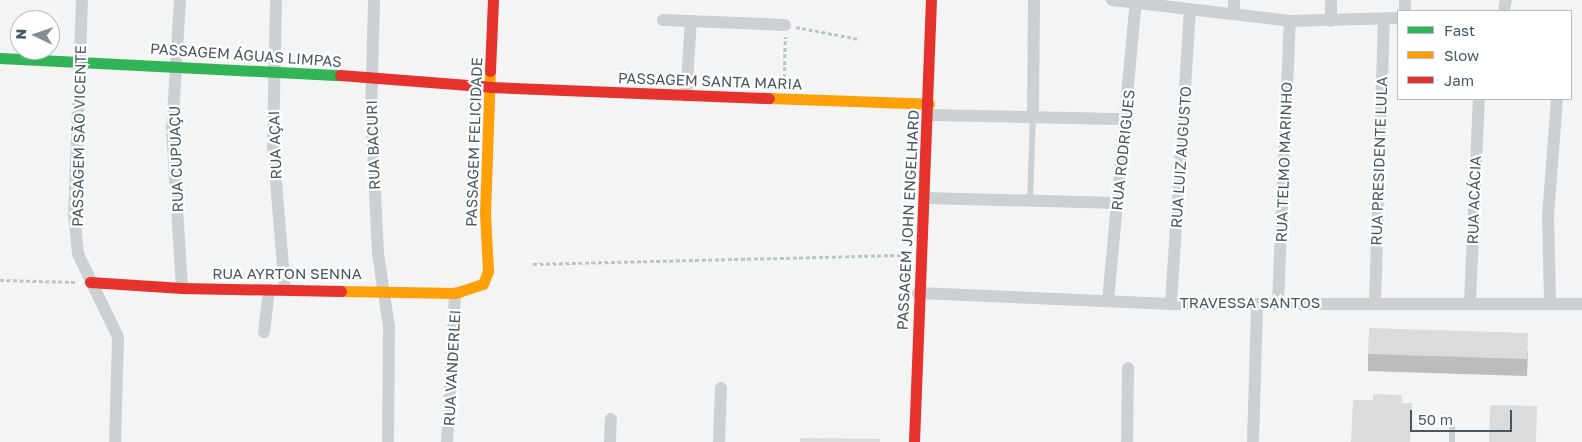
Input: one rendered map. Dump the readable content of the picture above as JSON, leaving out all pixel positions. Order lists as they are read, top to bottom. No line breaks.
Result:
{"streets":{"street":["PASSAGEM ÁGUAS LIMPAS","PASSAGEM SANTA MARIA","PASSAGEM SÃO VICENTE","PASSAGEM FELICIDADE","RUA AÇAI","RUA BACURI","RUA RODRIGUES","RUA LUIZ AUGUSTO","RUA CUPUAÇU","RUA PRESIDENTE LULA","RUA TELMO MARINHO","RUA ACÁCIA","PASSAGEM JOHN ENGELHARD","RUA AYRTON SENNA","TRAVESSA SANTOS","RUA VANDERLEI"]},"crossings":[["PASSAGEM ÁGUAS LIMPAS","PASSAGEM SANTA MARIA"],["PASSAGEM ÁGUAS LIMPAS","PASSAGEM SÃO VICENTE"],["PASSAGEM ÁGUAS LIMPAS","PASSAGEM FELICIDADE"],["PASSAGEM ÁGUAS LIMPAS","RUA AÇAI"],["PASSAGEM ÁGUAS LIMPAS","RUA BACURI"],["PASSAGEM ÁGUAS LIMPAS","RUA CUPUAÇU"],["PASSAGEM SANTA MARIA","PASSAGEM FELICIDADE"],["PASSAGEM SANTA MARIA","PASSAGEM JOHN ENGELHARD"],["PASSAGEM SÃO VICENTE","RUA AYRTON SENNA"],["PASSAGEM FELICIDADE","RUA AYRTON SENNA"],["RUA AÇAI","RUA AYRTON SENNA"],["RUA BACURI","RUA AYRTON SENNA"],["RUA RODRIGUES","TRAVESSA SANTOS"],["RUA LUIZ AUGUSTO","TRAVESSA SANTOS"],["RUA CUPUAÇU","RUA AYRTON SENNA"],["RUA PRESIDENTE LULA","TRAVESSA SANTOS"],["RUA TELMO MARINHO","TRAVESSA SANTOS"],["RUA ACÁCIA","TRAVESSA SANTOS"],["PASSAGEM JOHN ENGELHARD","TRAVESSA SANTOS"],["RUA AYRTON SENNA","RUA VANDERLEI"]],"legend":["Fast","Slow","Jam"],"scale_bar":"50 m","north":"left"}
